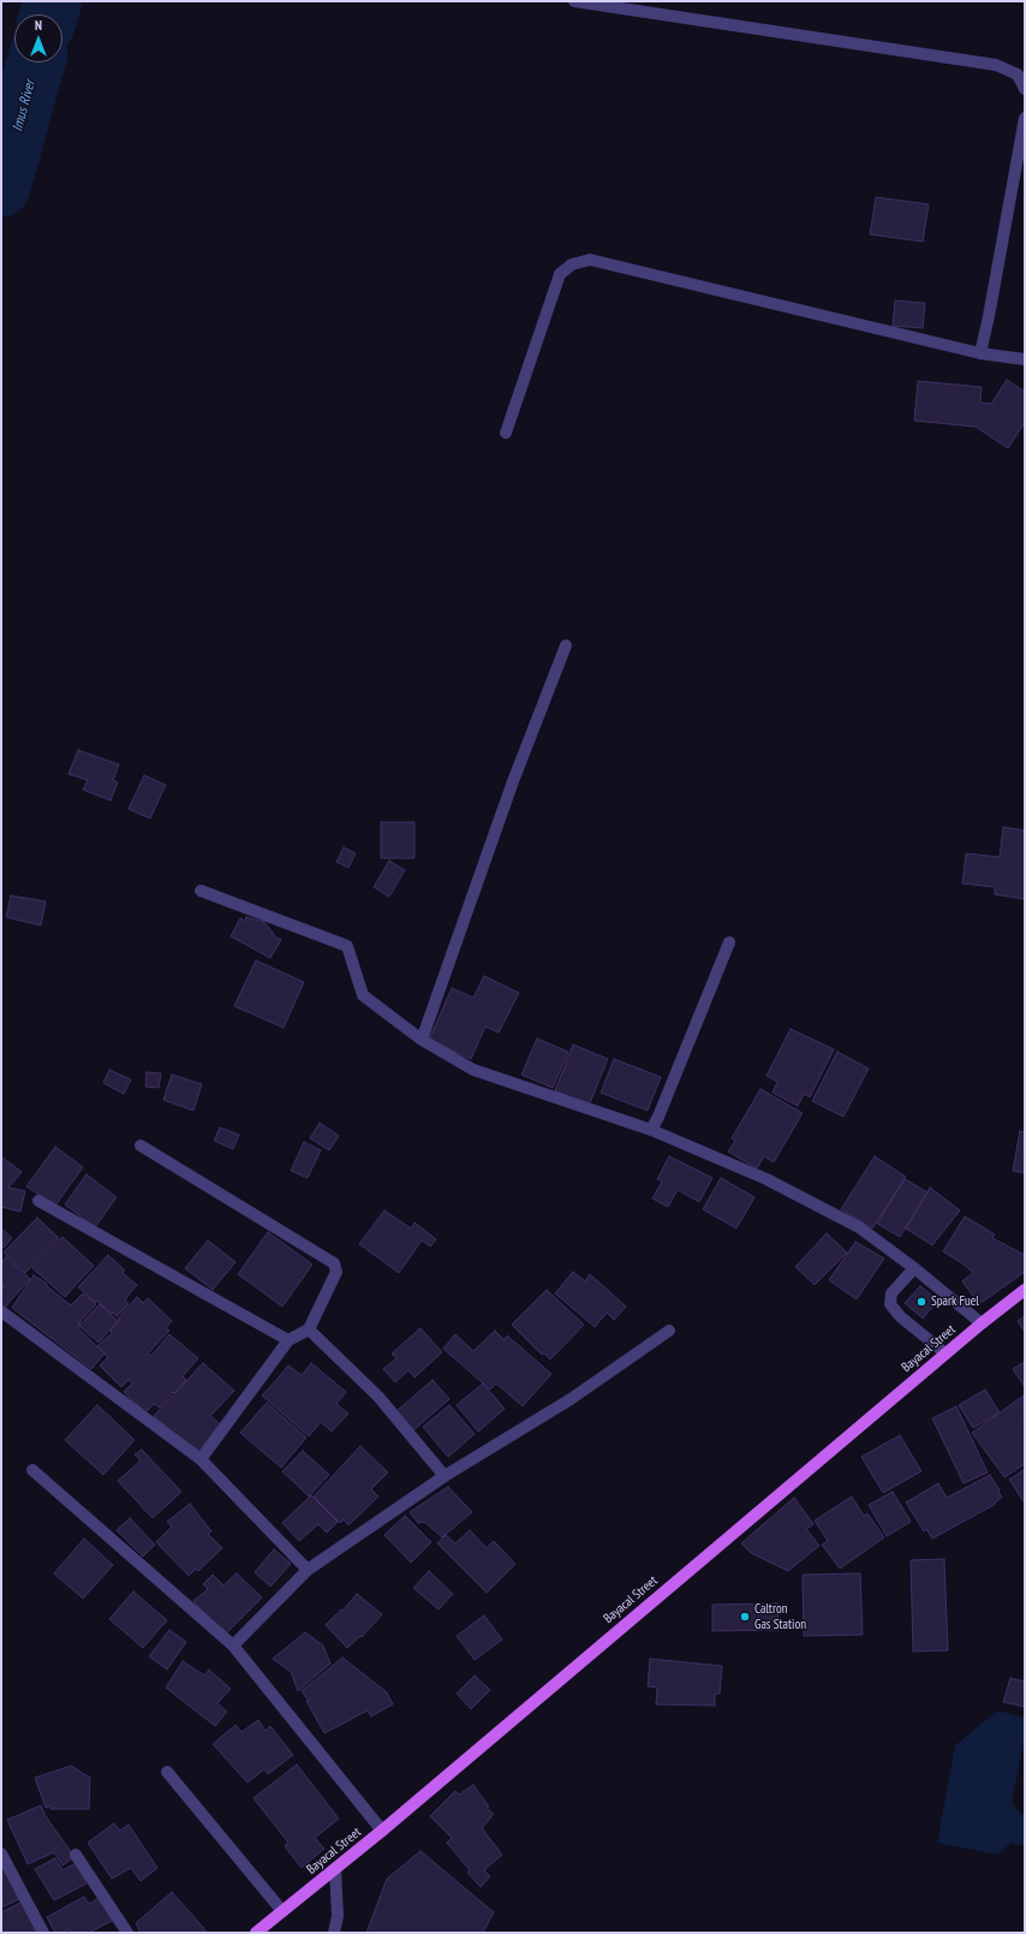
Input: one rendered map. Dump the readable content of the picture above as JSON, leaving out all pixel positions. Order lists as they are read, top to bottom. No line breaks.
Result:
{"streets":{"main road":["Bayacal Street"]},"water":["Imus River"],"places":["Spark Fuel","Caltron Gas Station"],"north":"top"}
